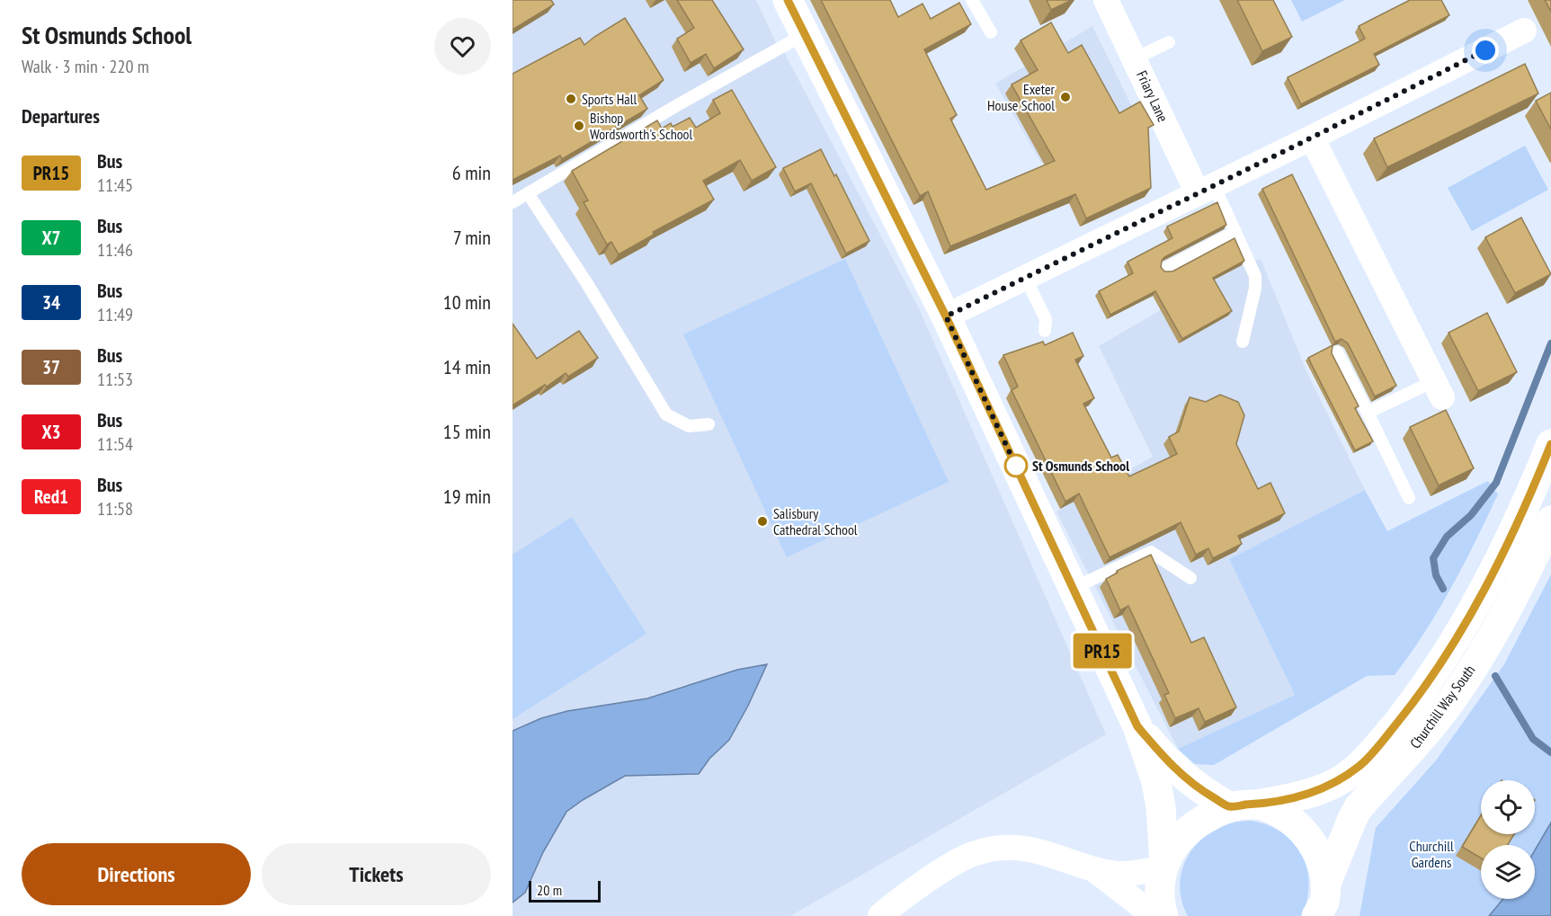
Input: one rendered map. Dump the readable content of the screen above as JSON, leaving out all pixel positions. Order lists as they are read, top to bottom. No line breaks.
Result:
{"streets":{"main road":["Churchill Way South"],"street":["Friary Lane"]},"parks":["Churchill Gardens"],"places":["Exeter House School","Sports Hall","Bishop Wordsworth's School","St Osmunds School","Salisbury Cathedral School"],"lines":["bus line PR15"],"scale_bar":"20 m","page":{"heading":[["St Osmunds School","Walk · 3 min · 220 m"],"Departures"],"on_map":"PR15","list":[{"mark":"PR15","name":"Bus","note":"11:45","value":"6 min"},{"mark":"X7","name":"Bus","note":"11:46","value":"7 min"},{"mark":"34","name":"Bus","note":"11:49","value":"10 min"},{"mark":"37","name":"Bus","note":"11:53","value":"14 min"},{"mark":"X3","name":"Bus","note":"11:54","value":"15 min"},{"mark":"Red1","name":"Bus","note":"11:58","value":"19 min"}],"buttons":["Directions","Tickets"],"scale":"20 m"}}
